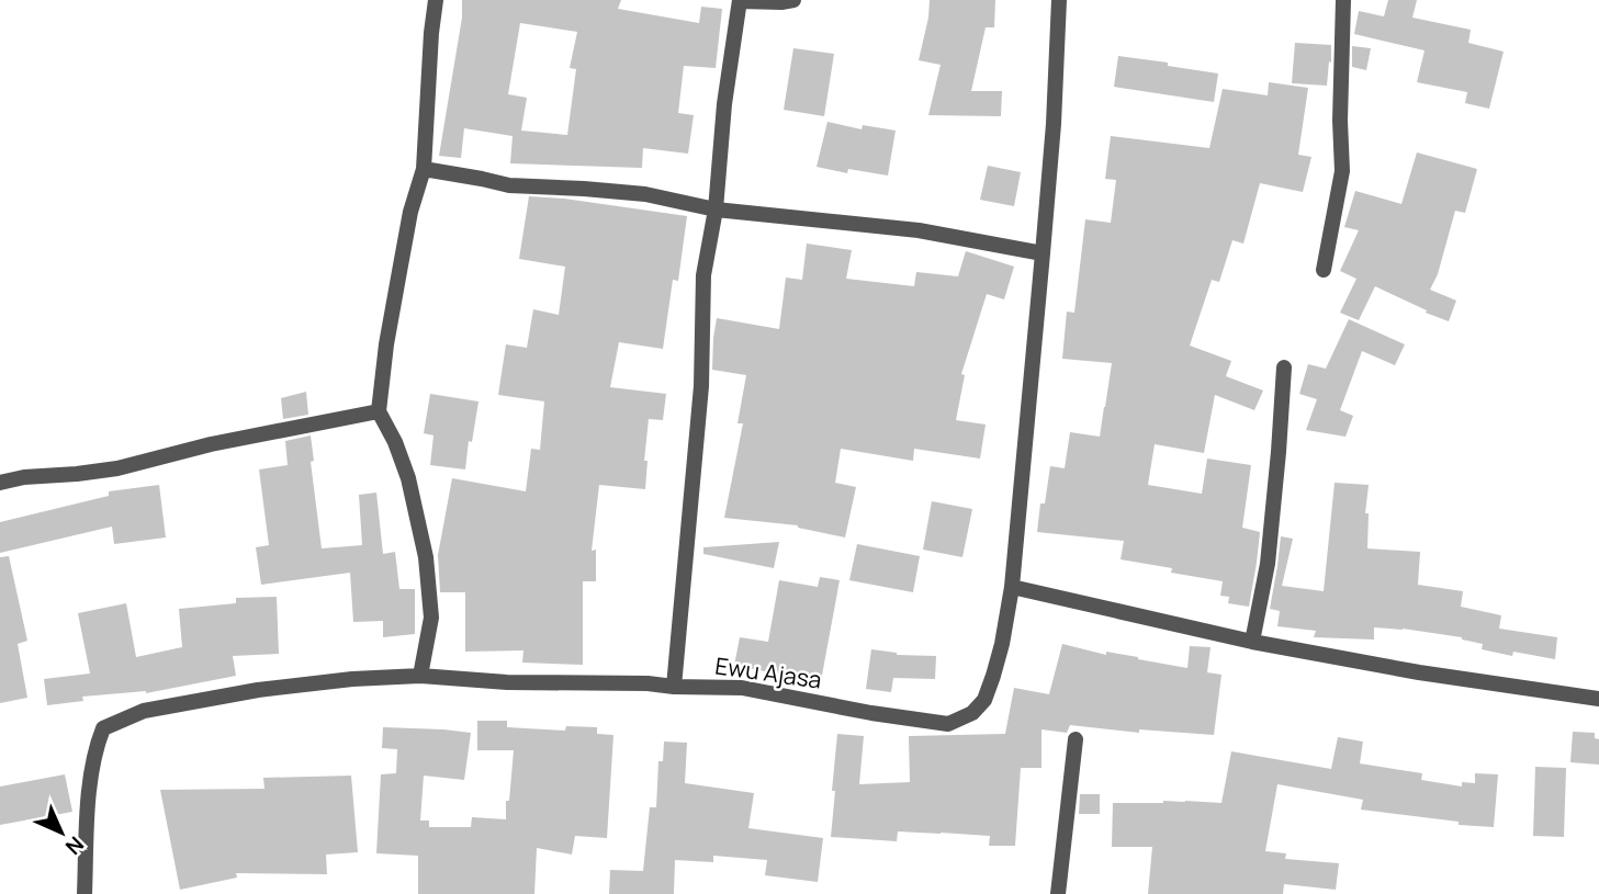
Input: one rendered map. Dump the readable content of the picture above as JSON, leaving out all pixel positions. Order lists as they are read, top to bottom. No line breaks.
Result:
{"streets":{"street":["Ewu Ajasa"]},"north":"bottom right"}
